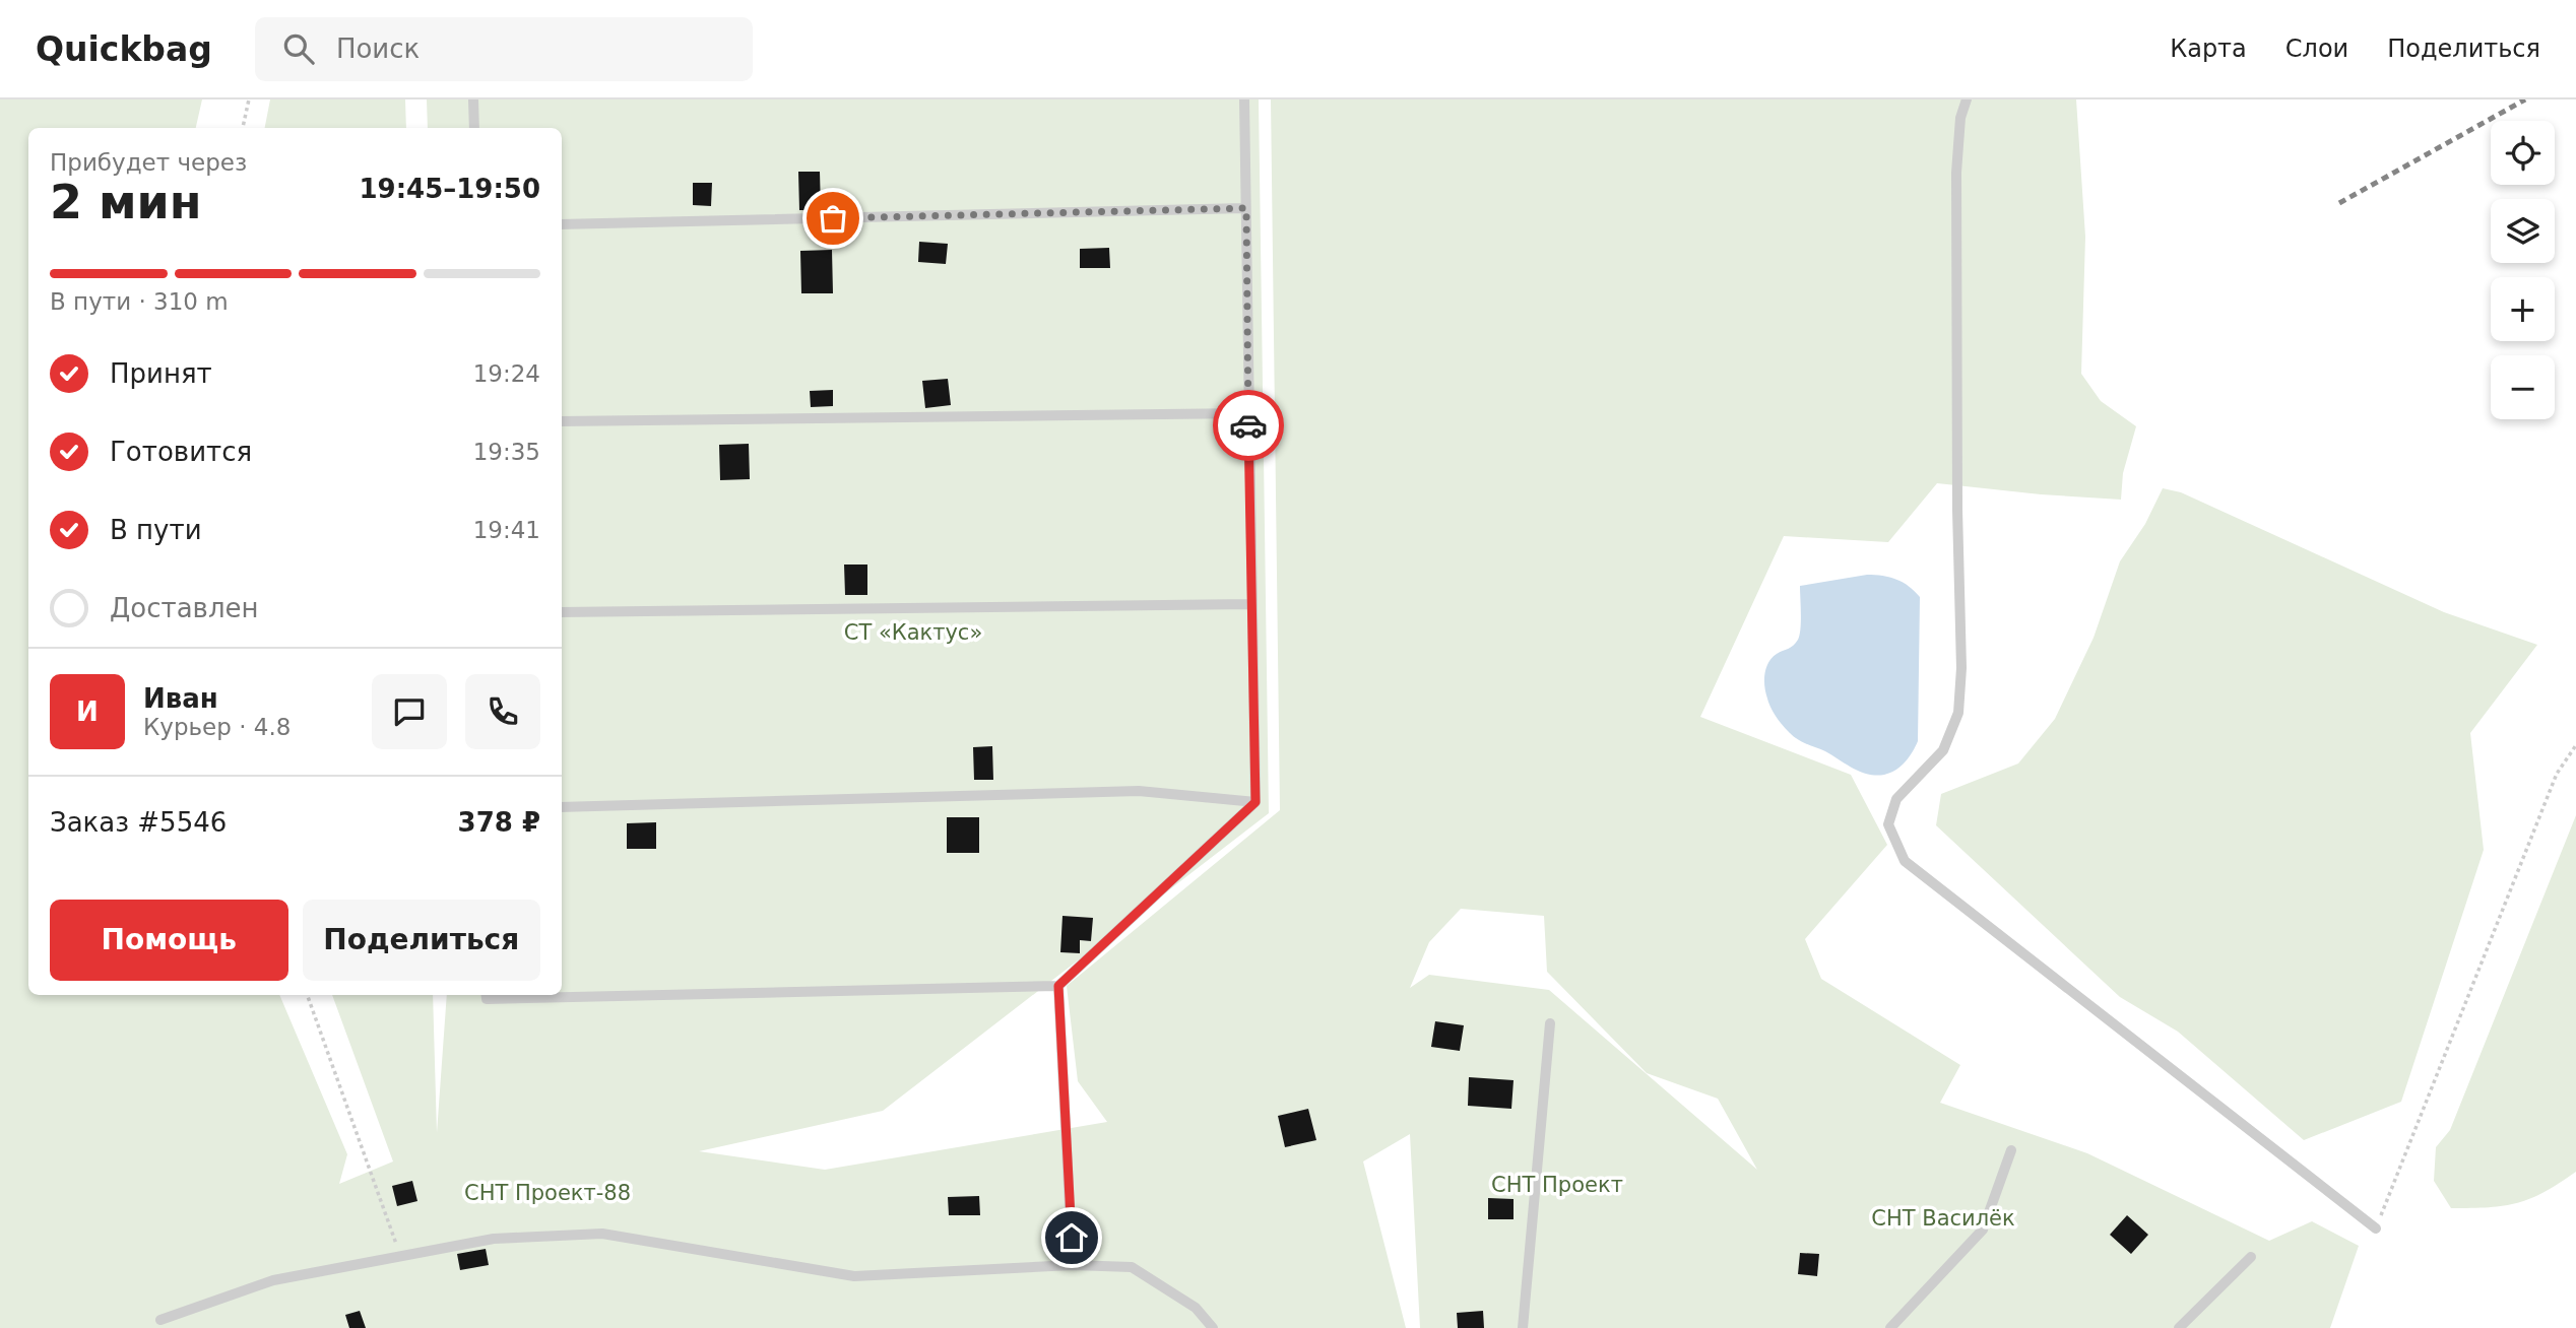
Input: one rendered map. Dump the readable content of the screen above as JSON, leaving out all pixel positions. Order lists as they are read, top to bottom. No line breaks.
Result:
{"parks":["СТ «Кактус»","СНТ Проект","СНТ Проект-88","СНТ Василёк"],"page":{"header":"Quickbag","search":"Поиск","nav":["Карта","Слои","Поделиться"],"map_buttons":["+","−"],"heading":["2 мин","Прибудет через","19:45–19:50"],"panel":["Иван","Курьер · 4.8","Заказ #5546","378 ₽"],"bar":"В пути · 310 m","list":[["Принят","19:24"],["Готовится","19:35"],["В пути","19:41"],"Доставлен"],"round":"И","buttons":["Помощь","Поделиться"]}}
